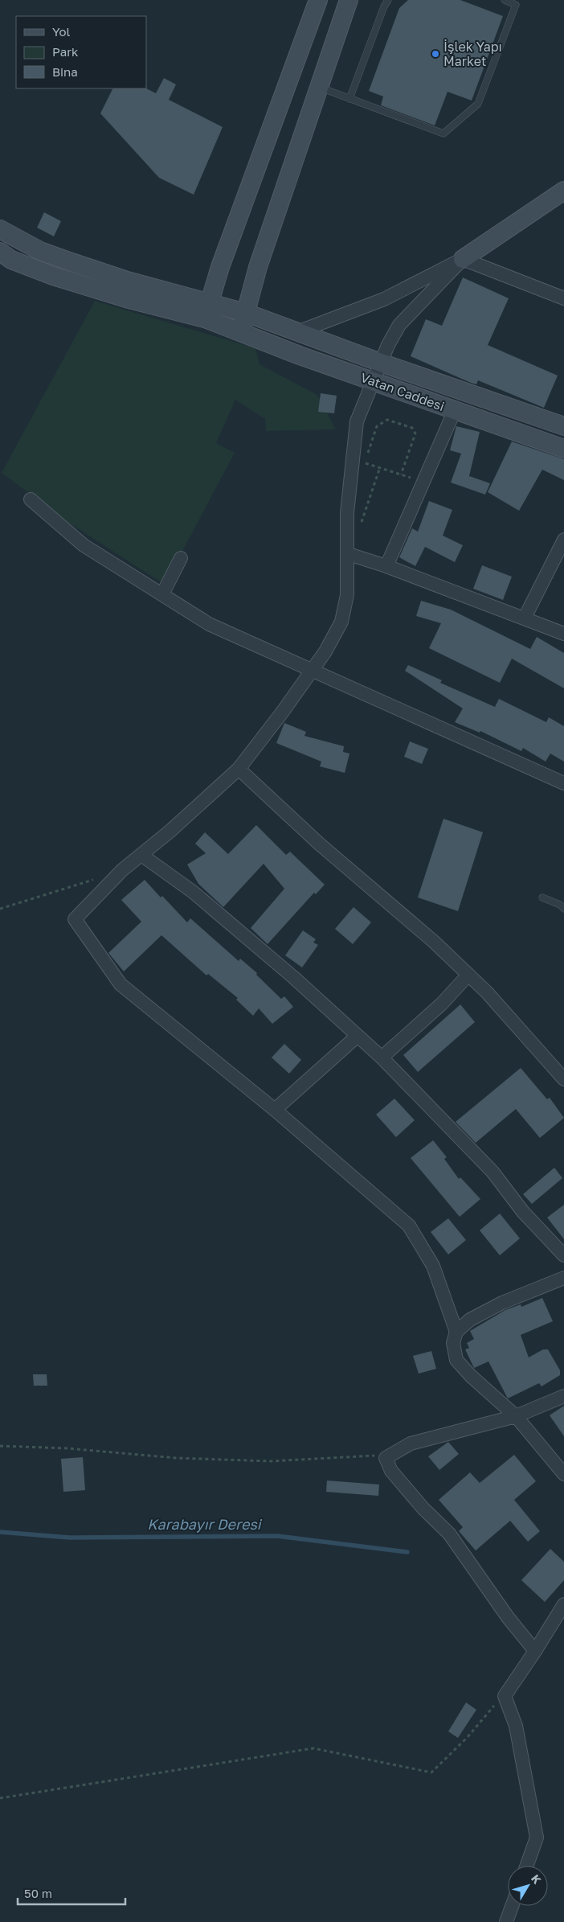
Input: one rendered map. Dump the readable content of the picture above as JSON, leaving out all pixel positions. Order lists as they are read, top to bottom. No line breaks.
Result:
{"streets":{"main road":["Vatan Caddesi"]},"water":["Karabayır Deresi"],"places":["İşlek Yapı Market"],"legend":["Yol","Park","Bina"],"scale_bar":"50 m","north":"top right"}
